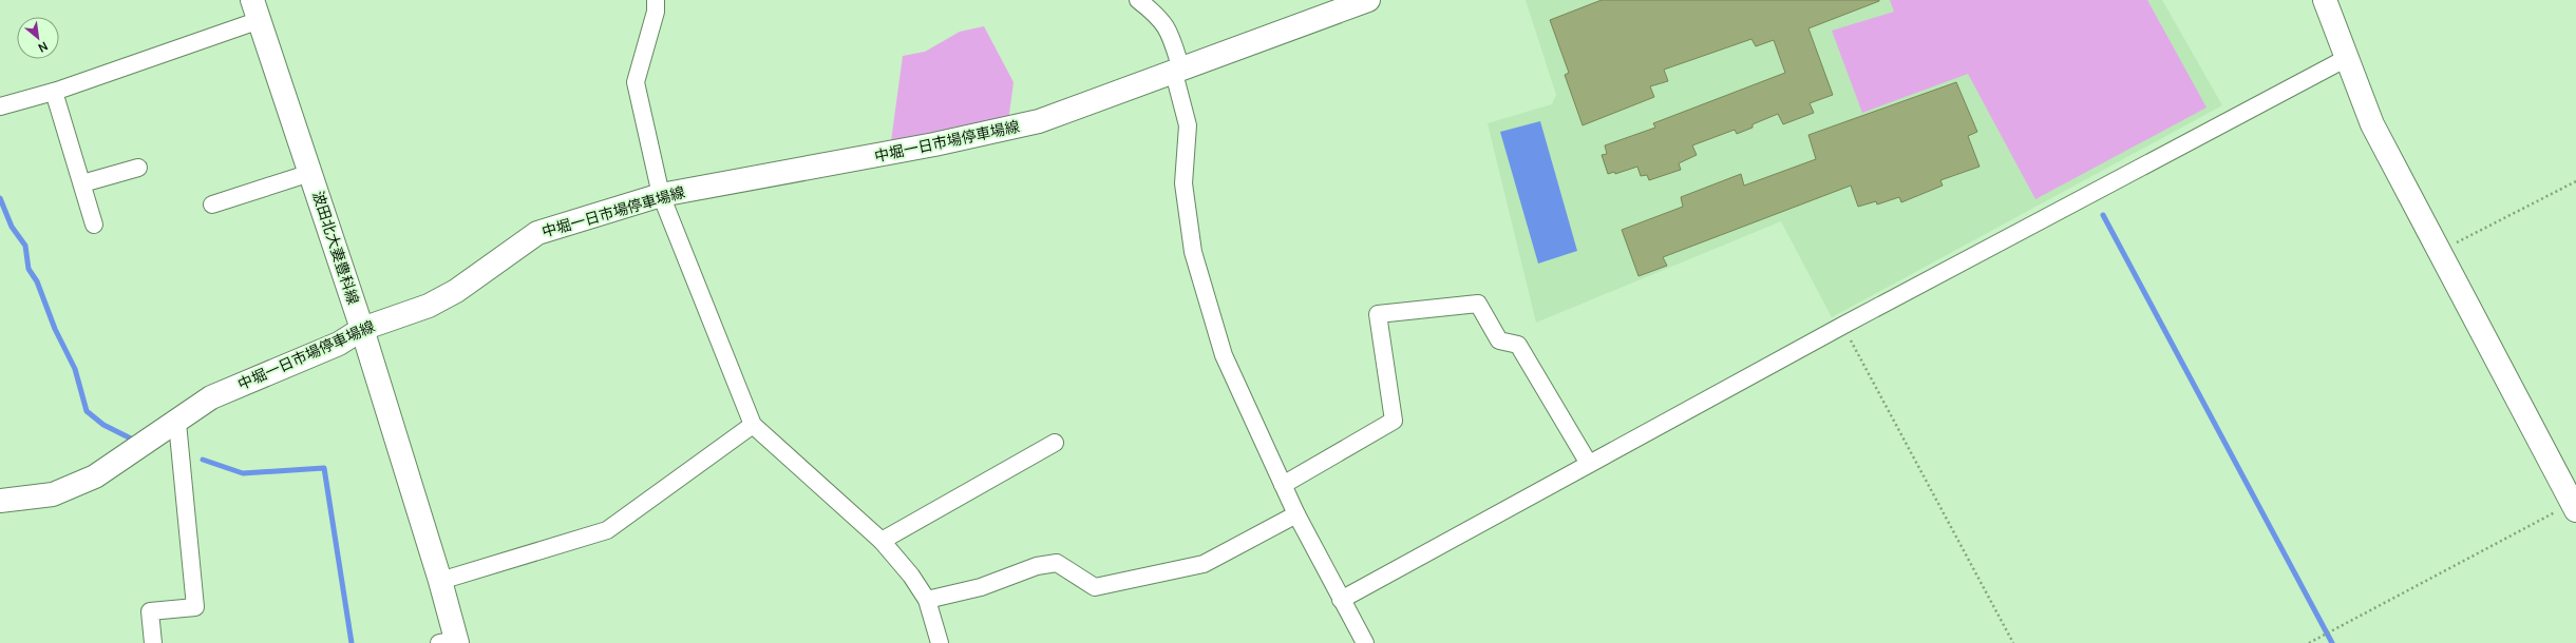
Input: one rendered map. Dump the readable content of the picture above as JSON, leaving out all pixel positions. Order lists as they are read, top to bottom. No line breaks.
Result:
{"streets":{"main road":["中堀一日市場停車場線","波田北大妻豊科線"]},"crossings":[["中堀一日市場停車場線","波田北大妻豊科線"]],"north":"bottom right"}
